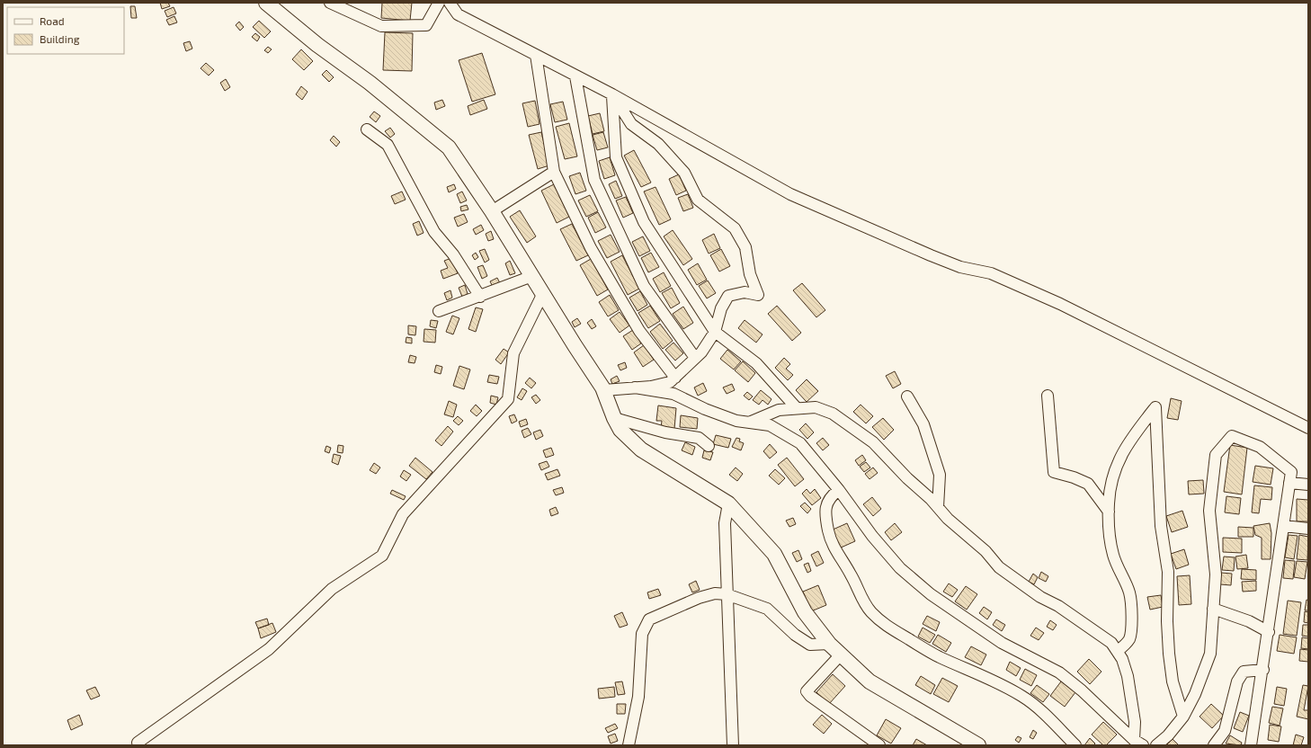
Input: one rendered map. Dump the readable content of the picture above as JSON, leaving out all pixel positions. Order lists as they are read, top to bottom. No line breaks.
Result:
{"legend":["Road","Building"]}
